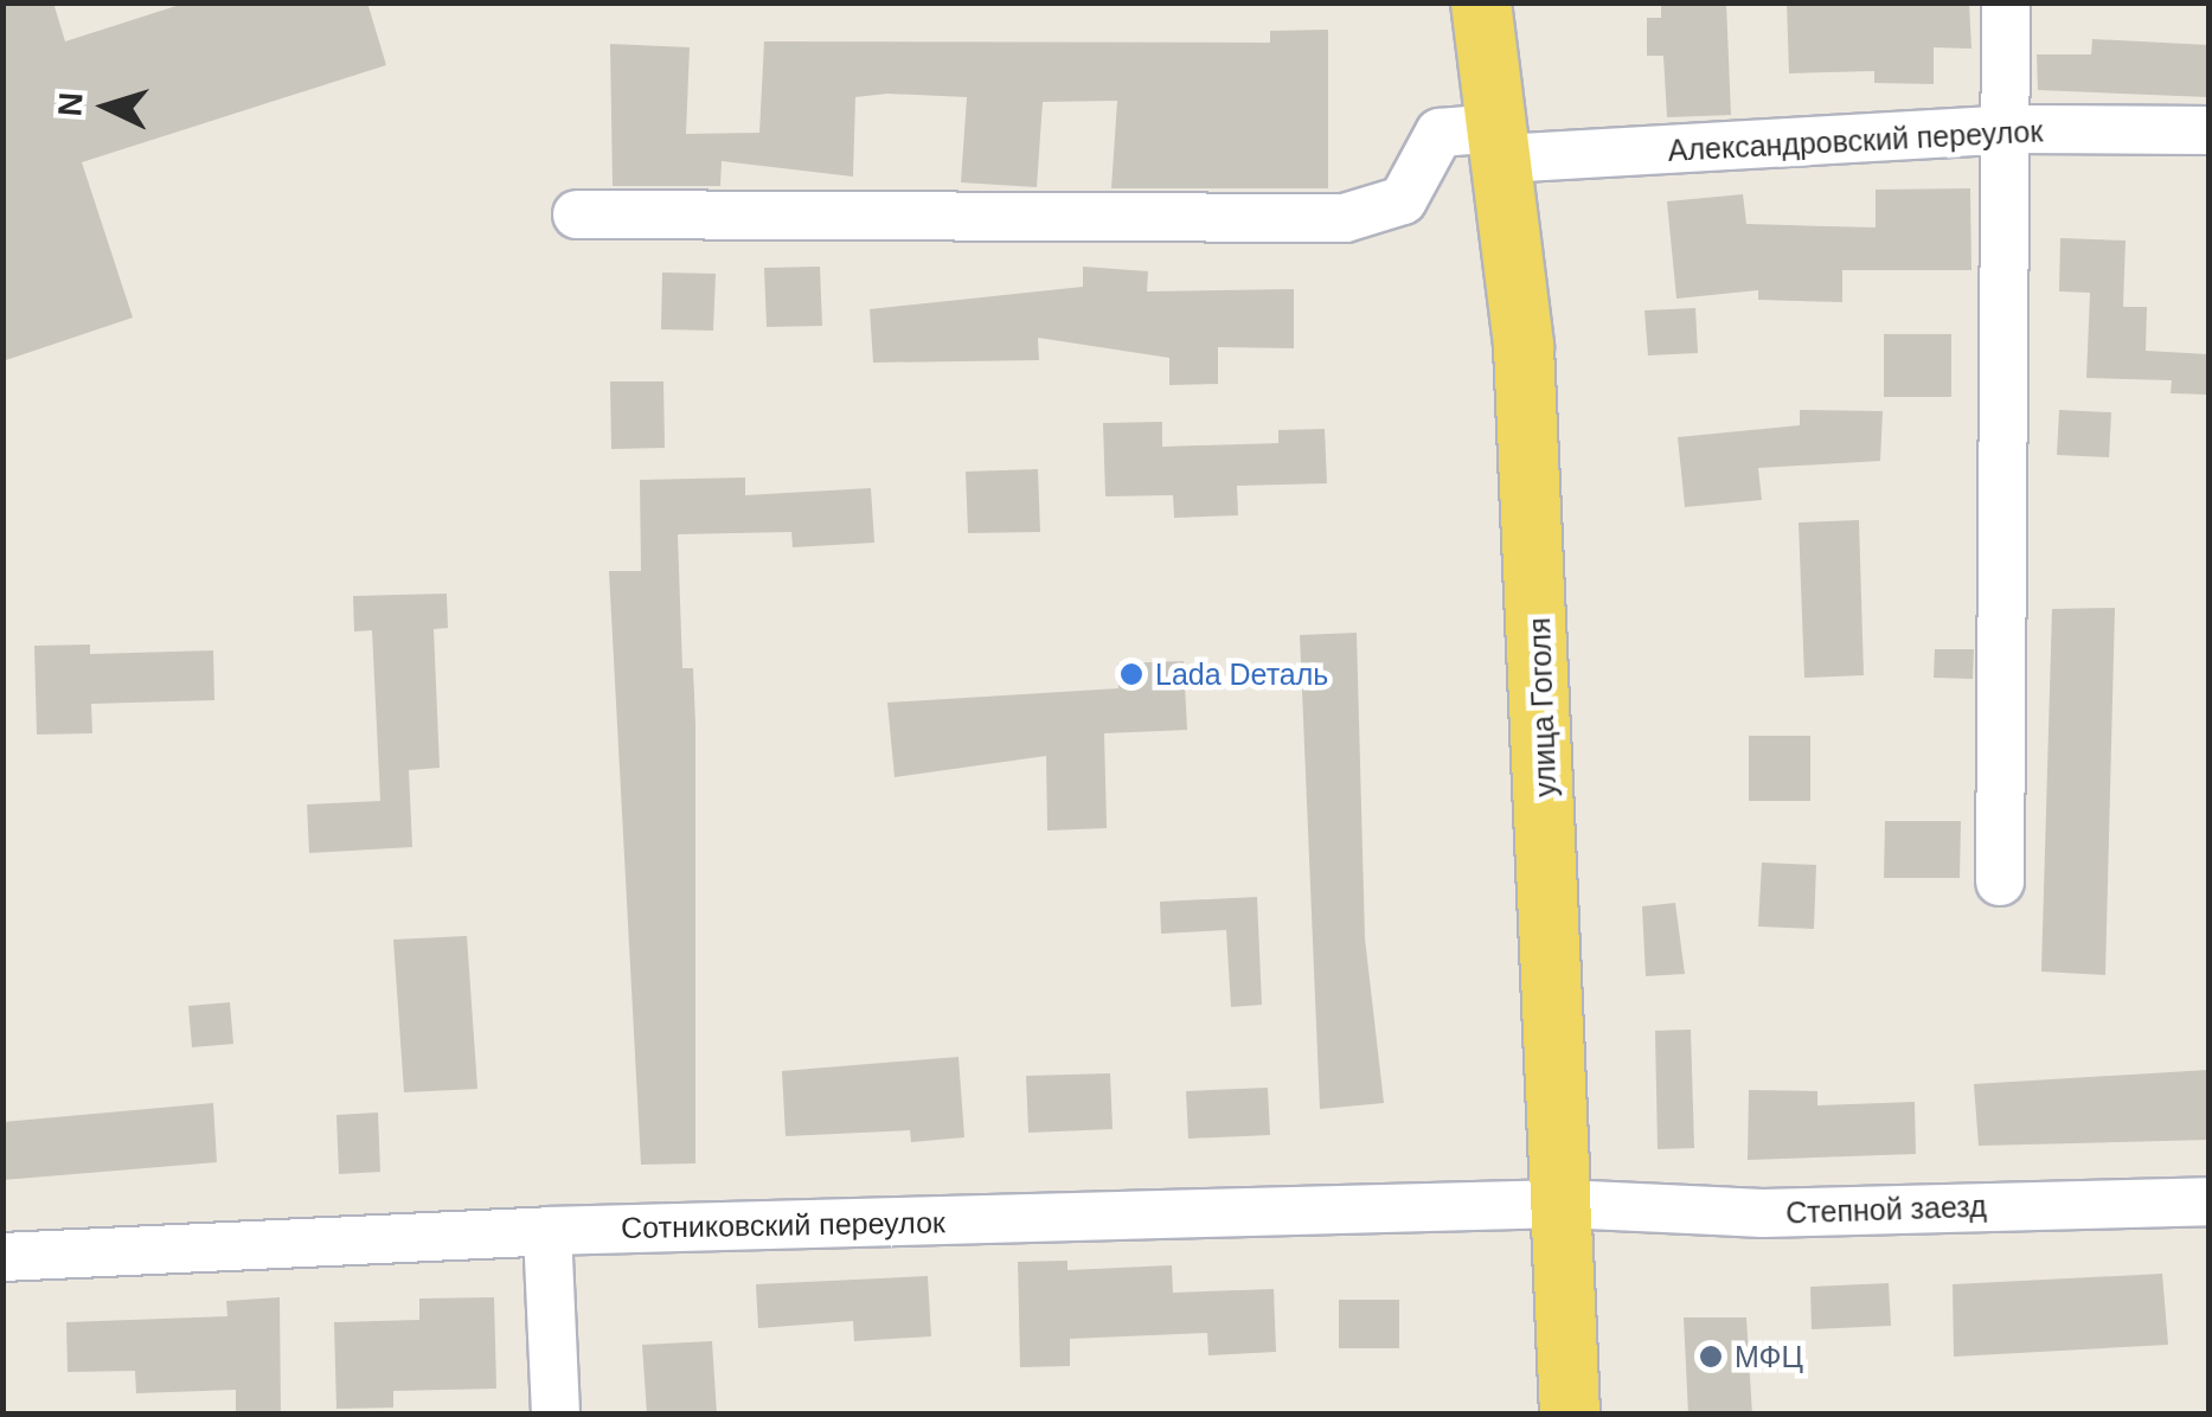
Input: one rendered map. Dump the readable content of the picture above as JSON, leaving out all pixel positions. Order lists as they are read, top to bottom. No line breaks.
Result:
{"streets":{"main road":["улица Гоголя"],"street":["Александровский переулок","Степной заезд","Сотниковский переулок"]},"crossings":[["Александровский переулок","улица Гоголя"],["улица Гоголя","Степной заезд"],["улица Гоголя","Сотниковский переулок"],["Степной заезд","Сотниковский переулок"]],"places":["Lada Dеталь","МФЦ"],"north":"left"}
